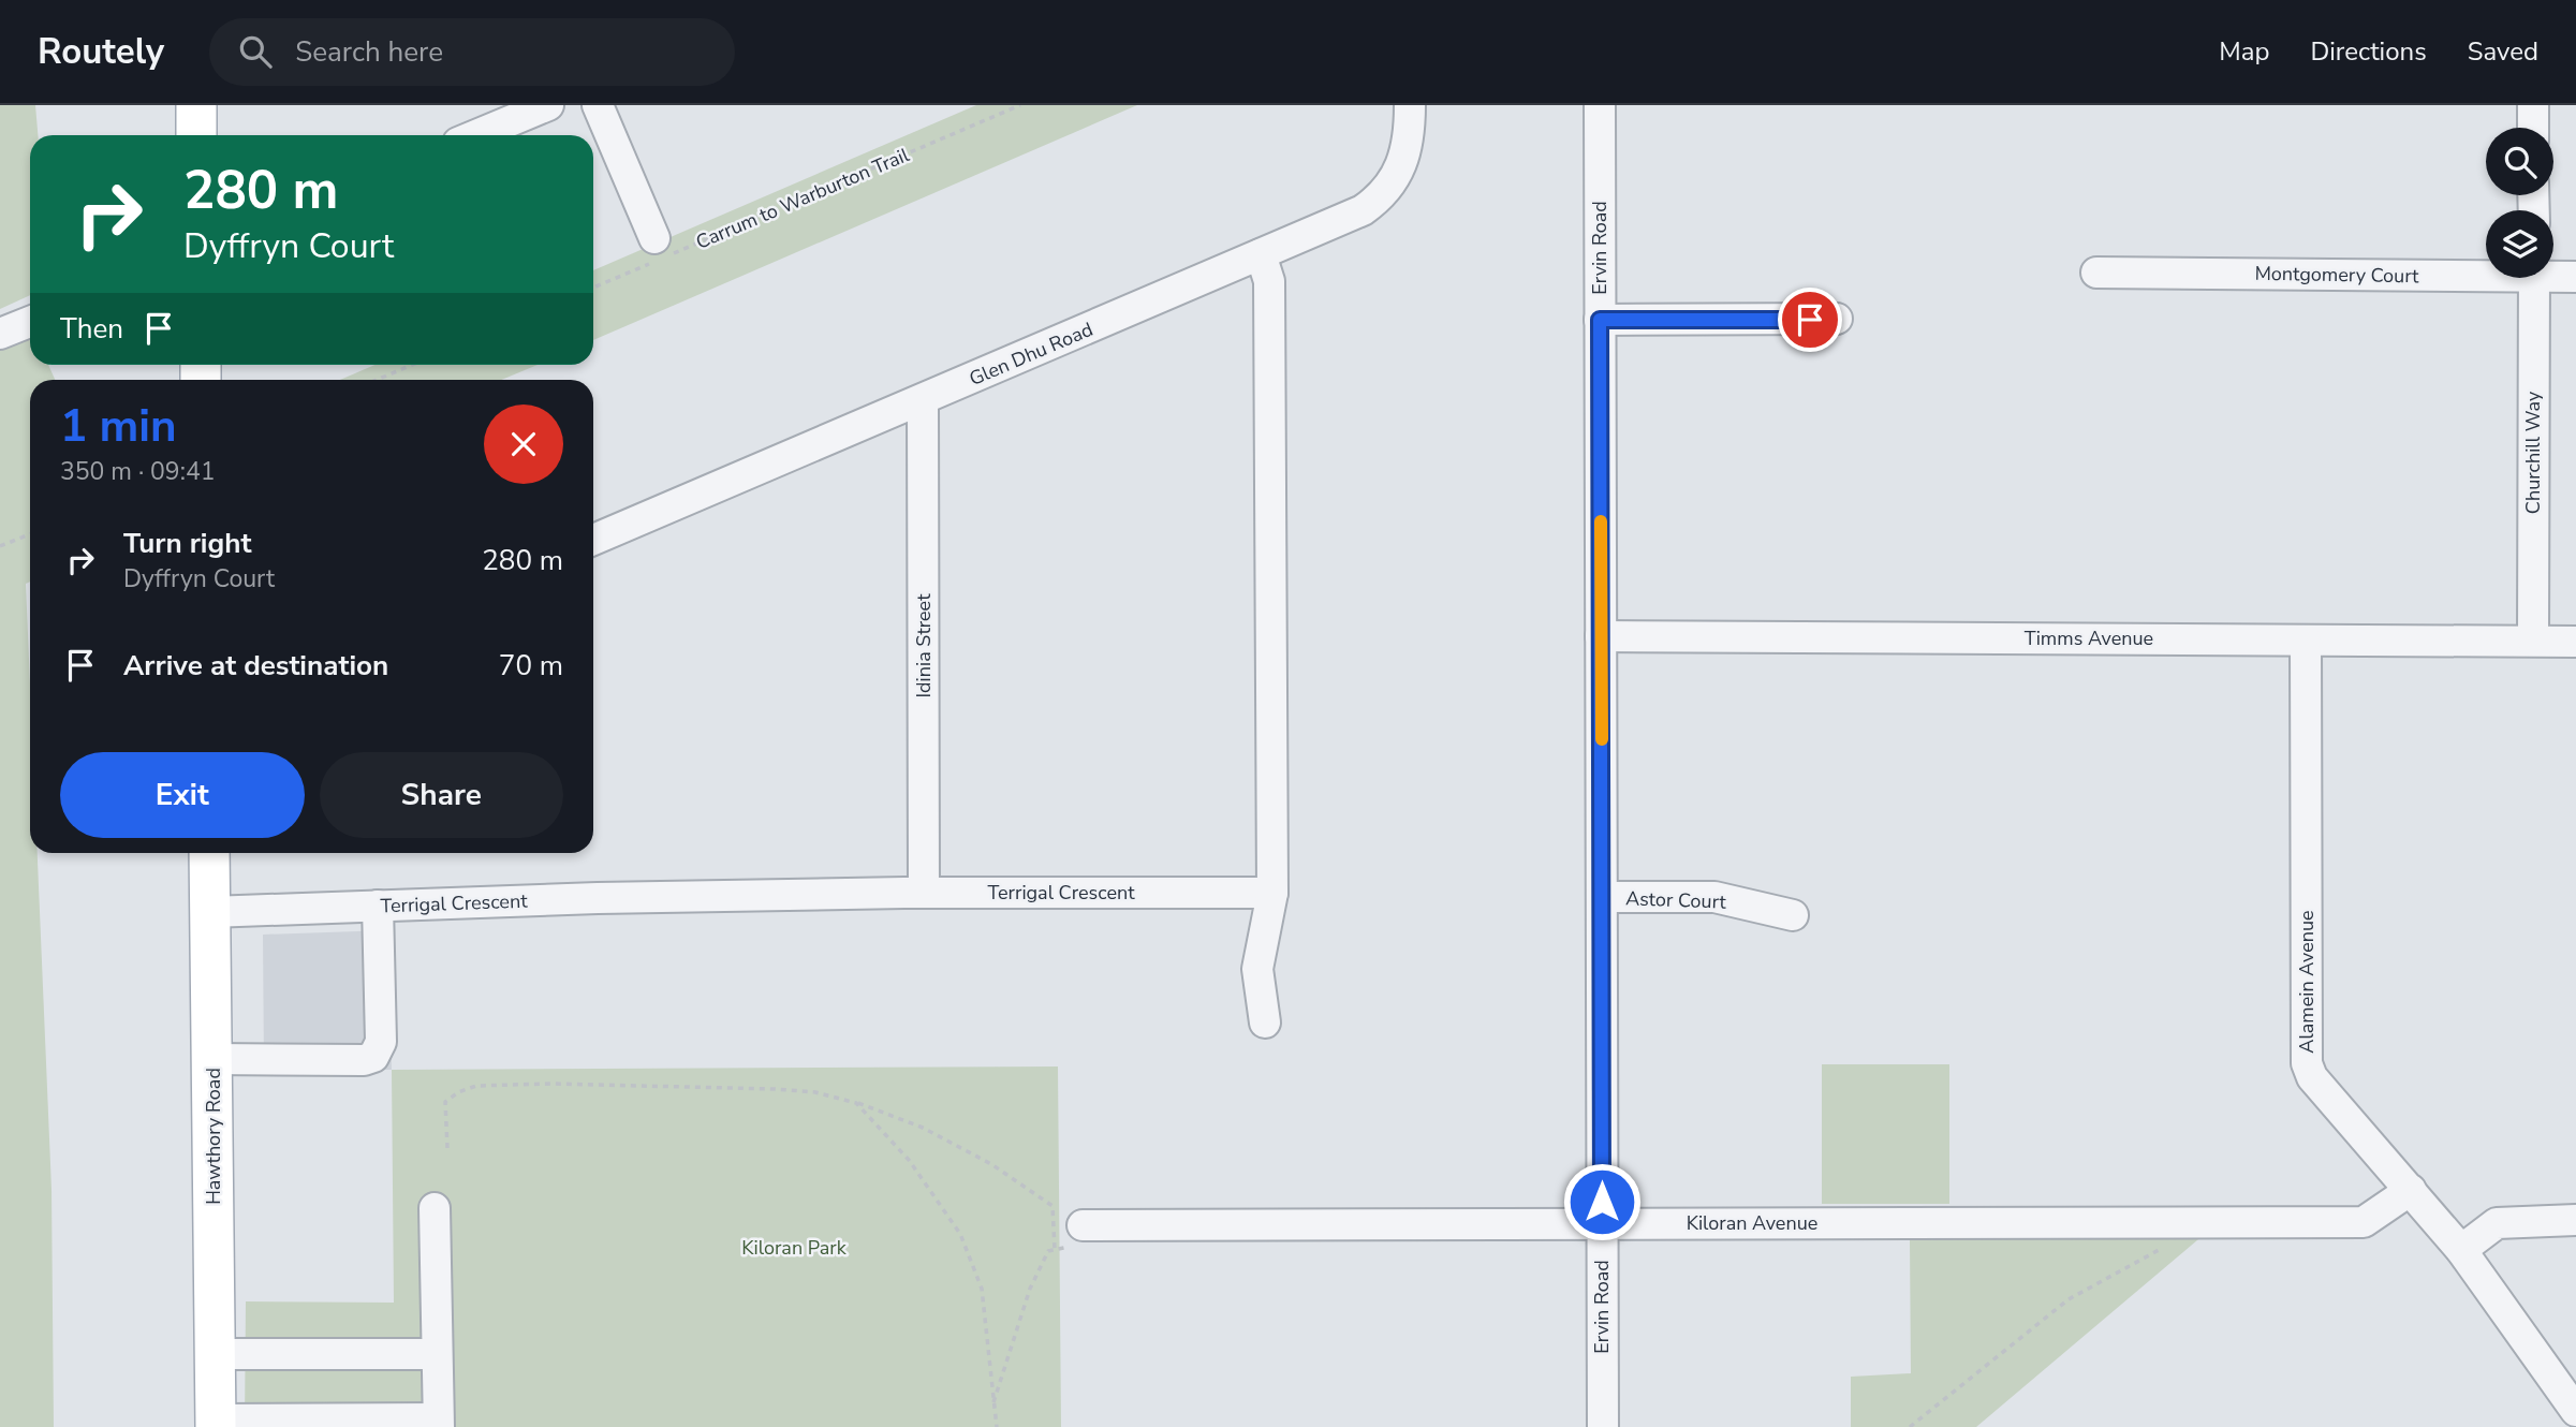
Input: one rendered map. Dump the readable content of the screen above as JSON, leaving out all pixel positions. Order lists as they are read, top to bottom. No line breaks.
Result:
{"streets":{"main road":["Hawthory Road"],"street":["Ervin Road","Montgomery Court","Glen Dhu Road","Churchill Way","Timms Avenue","Idinia Street","Terrigal Crescent","Astor Court","Alamein Avenue","Kiloran Avenue"],"path":["Carrum to Warburton Trail"]},"crossings":[["Ervin Road","Timms Avenue"],["Ervin Road","Astor Court"],["Ervin Road","Kiloran Avenue"],["Glen Dhu Road","Idinia Street"],["Churchill Way","Timms Avenue"],["Timms Avenue","Alamein Avenue"],["Idinia Street","Terrigal Crescent"],["Terrigal Crescent","Hawthory Road"],["Alamein Avenue","Kiloran Avenue"]],"parks":["Kiloran Park"],"page":{"header":"Routely","search":"Search here","nav":["Map","Directions","Saved"],"turn":["280 m","Dyffryn Court"],"then":"Then","heading":["1 min","350 m · 09:41"],"list":[{"name":"Turn right","note":"Dyffryn Court","value":"280 m"},{"name":"Arrive at destination","value":"70 m"}],"buttons":["Exit","Share"]}}
